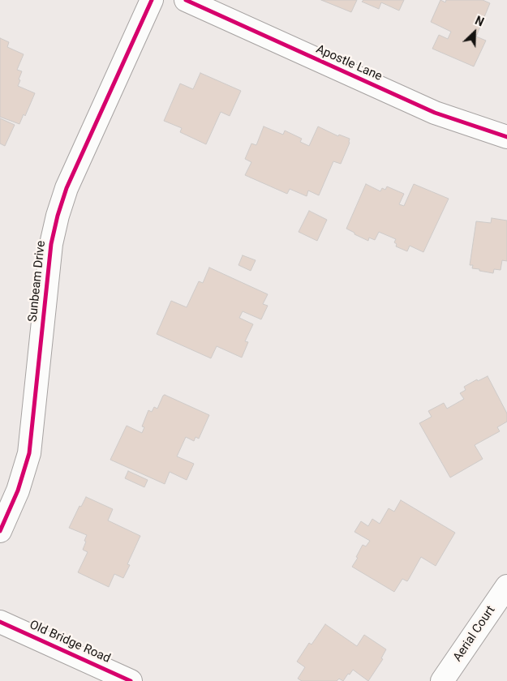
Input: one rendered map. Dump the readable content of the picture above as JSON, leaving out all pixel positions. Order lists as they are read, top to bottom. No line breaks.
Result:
{"streets":{"street":["Apostle Lane","Sunbeam Drive","Aerial Court","Old Bridge Road"]},"north":"top right"}
